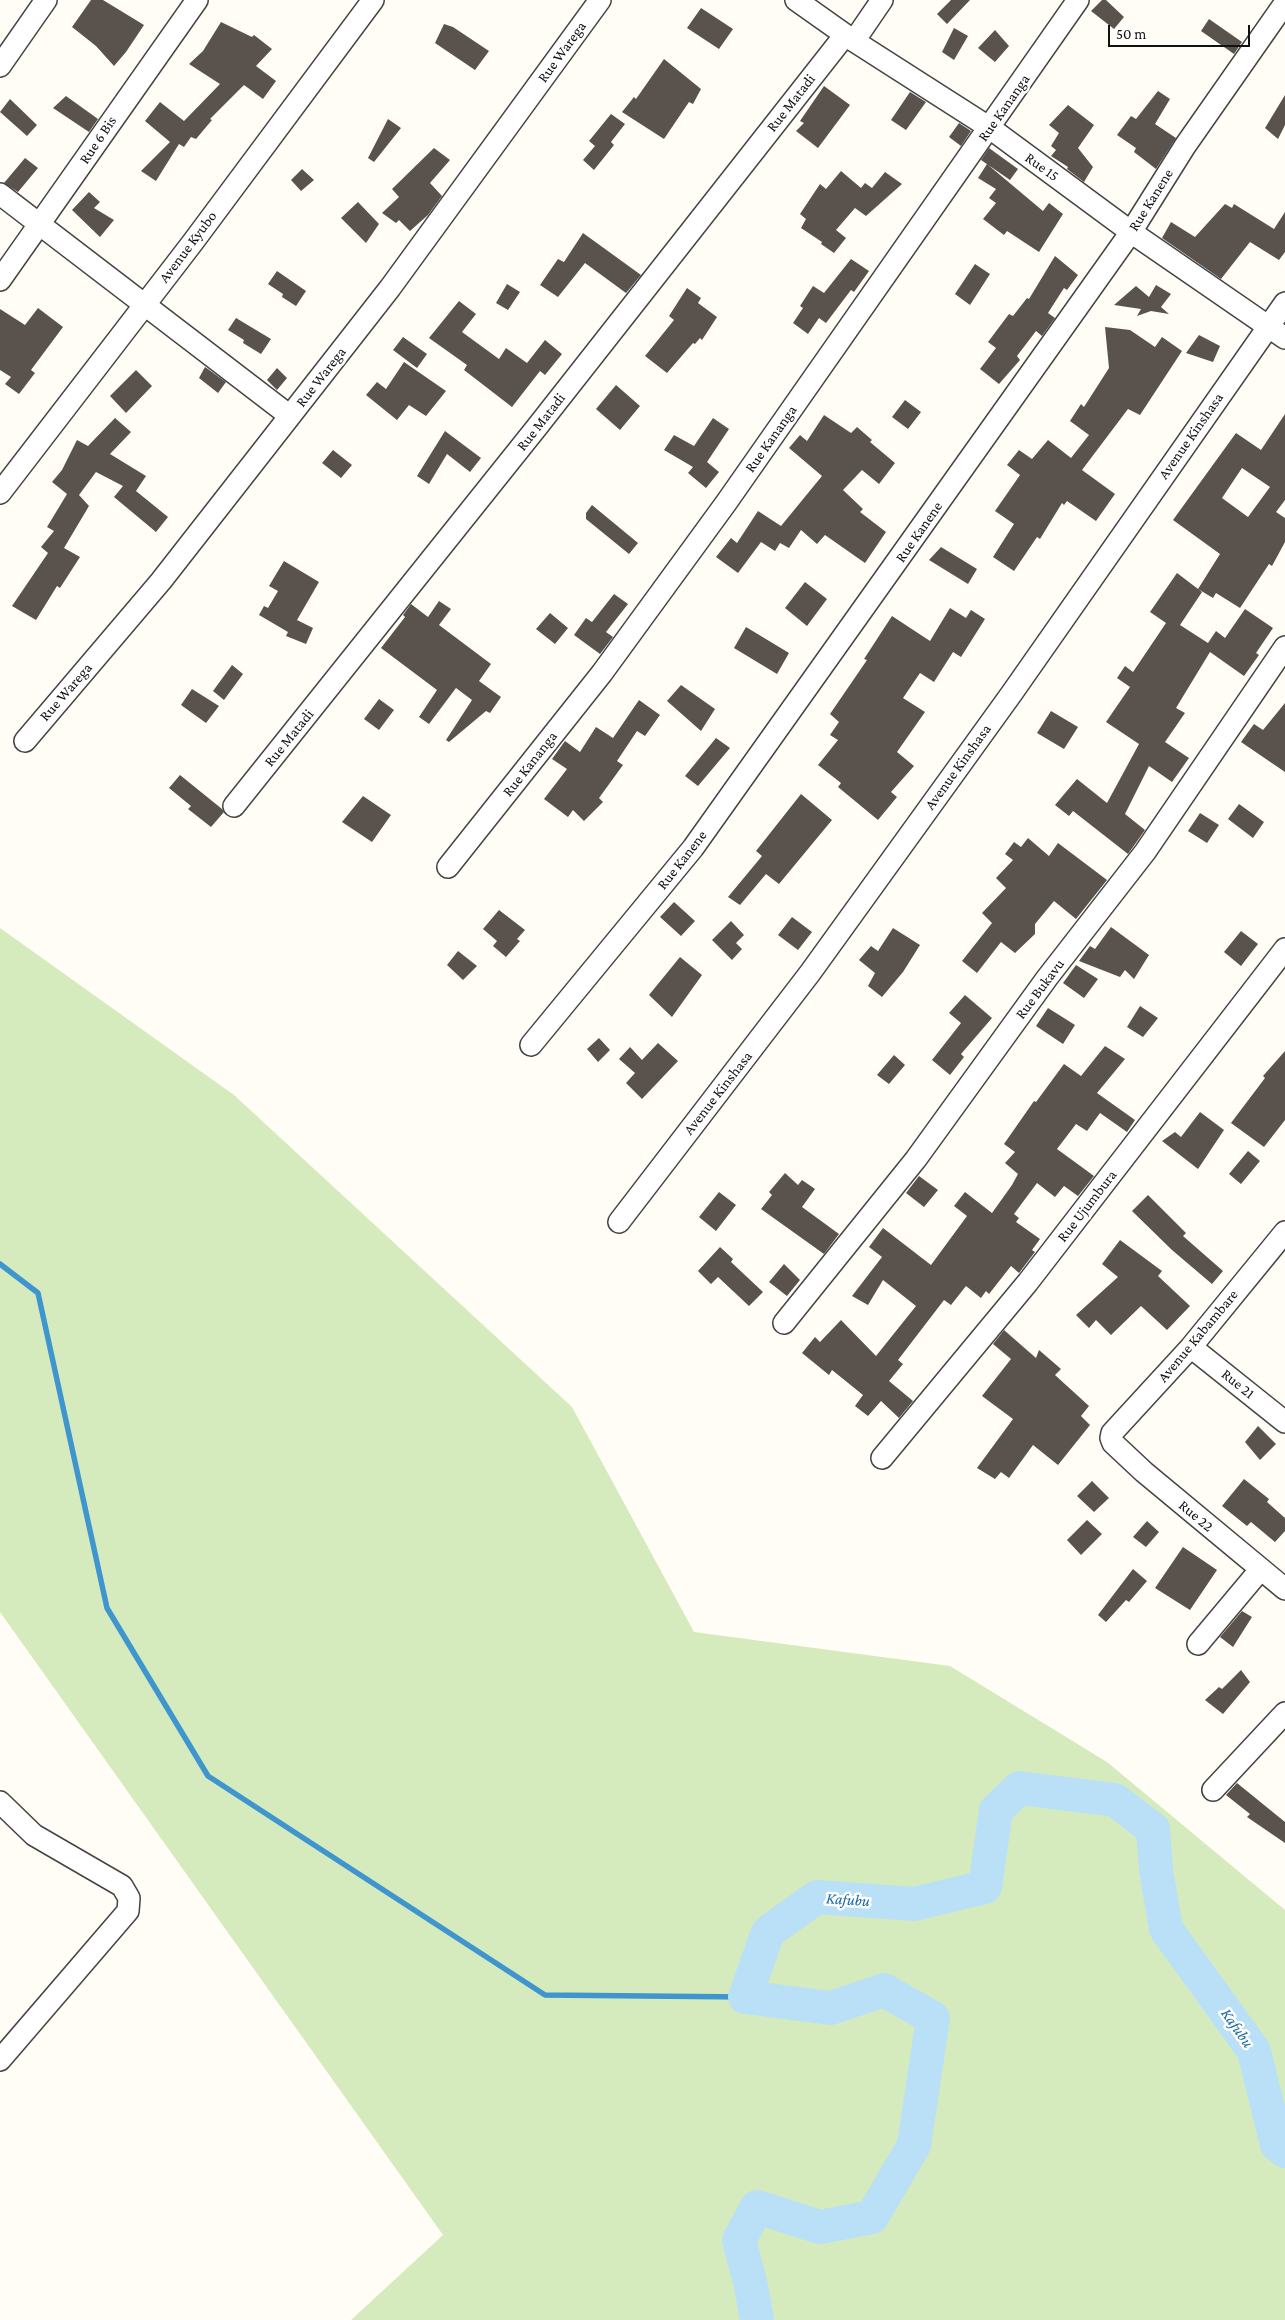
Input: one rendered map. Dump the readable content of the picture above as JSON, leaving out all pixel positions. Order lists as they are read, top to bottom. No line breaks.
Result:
{"streets":{"street":["Rue Warega","Rue Matadi","Rue Kananga","Rue 6 Bis","Rue 15","Rue Kanene","Avenue Kyubo","Avenue Kinshasa","Rue Bukavu","Rue Ujumbura","Avenue Kabambare","Rue 21","Rue 22"]},"crossings":[["Rue Matadi","Rue 15"],["Rue Kananga","Rue 15"],["Rue 15","Rue Kanene"],["Rue 15","Avenue Kinshasa"],["Avenue Kabambare","Rue 21"],["Avenue Kabambare","Rue 22"]],"water":["Kafubu"],"scale_bar":"50 m"}
